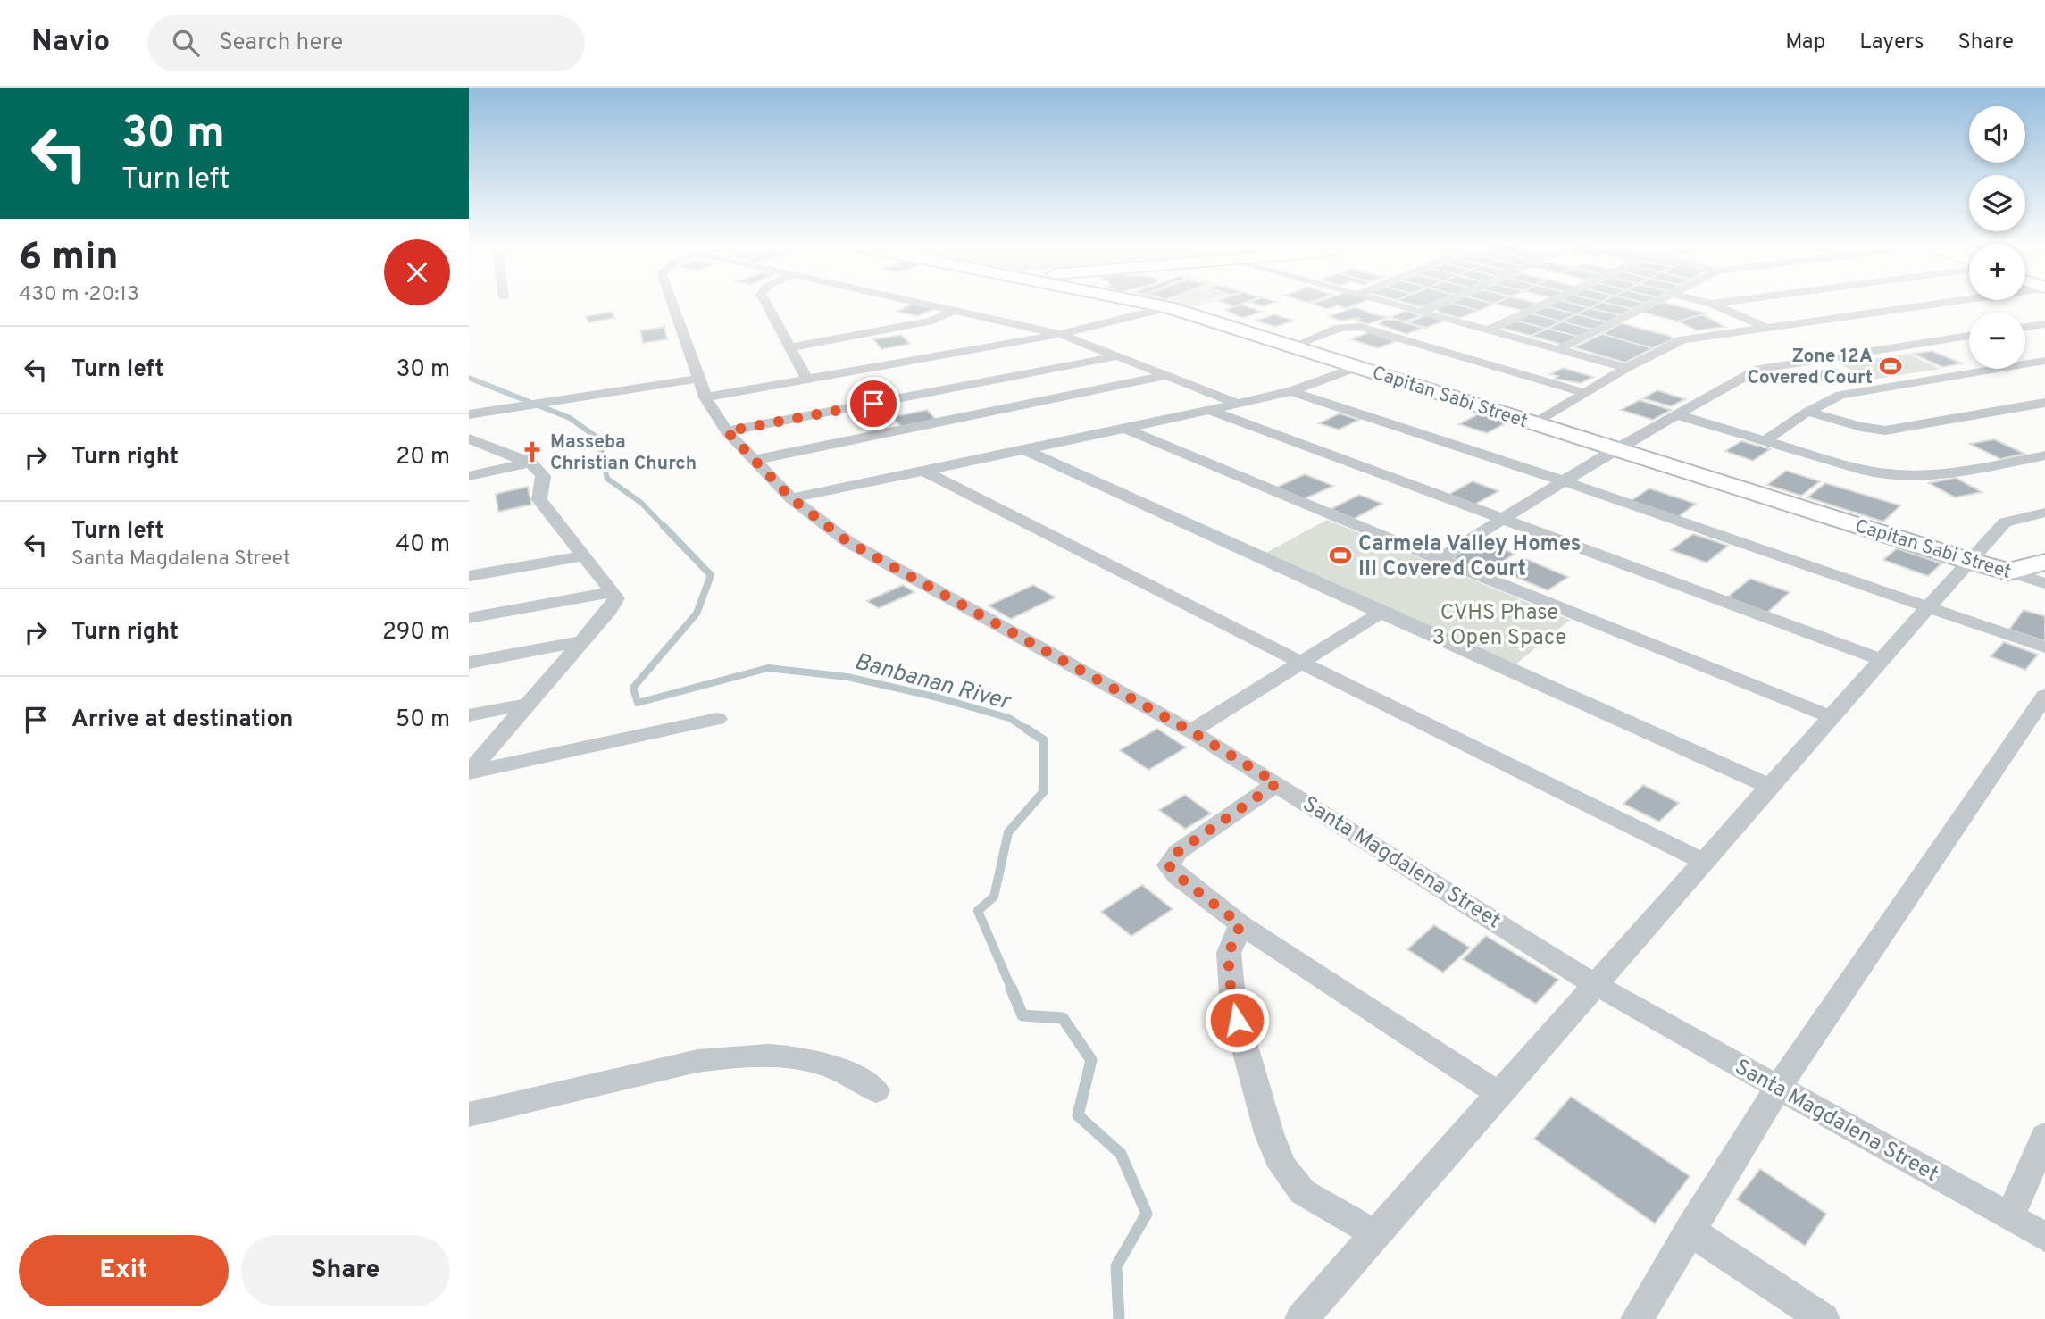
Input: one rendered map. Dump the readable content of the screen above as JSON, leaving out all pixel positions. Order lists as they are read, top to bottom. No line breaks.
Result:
{"streets":{"street":["Capitan Sabi Street","Santa Magdalena Street"]},"water":["Banbanan River"],"parks":["CVHS Phase 3 Open Space"],"places":{"sports":["Zone 12A Covered Court","Carmela Valley Homes III Covered Court"],"church":["Masseba Christian Church"]},"page":{"header":"Navio","search":"Search here","nav":["Map","Layers","Share"],"turn":["30 m","Turn left"],"map_buttons":["+","−"],"heading":["6 min","430 m · 20:13"],"list":[{"name":"Turn left","value":"30 m"},{"name":"Turn right","value":"20 m"},{"name":"Turn left","note":"Santa Magdalena Street","value":"40 m"},{"name":"Turn right","value":"290 m"},{"name":"Arrive at destination","value":"50 m"}],"buttons":["Exit","Share"]}}
